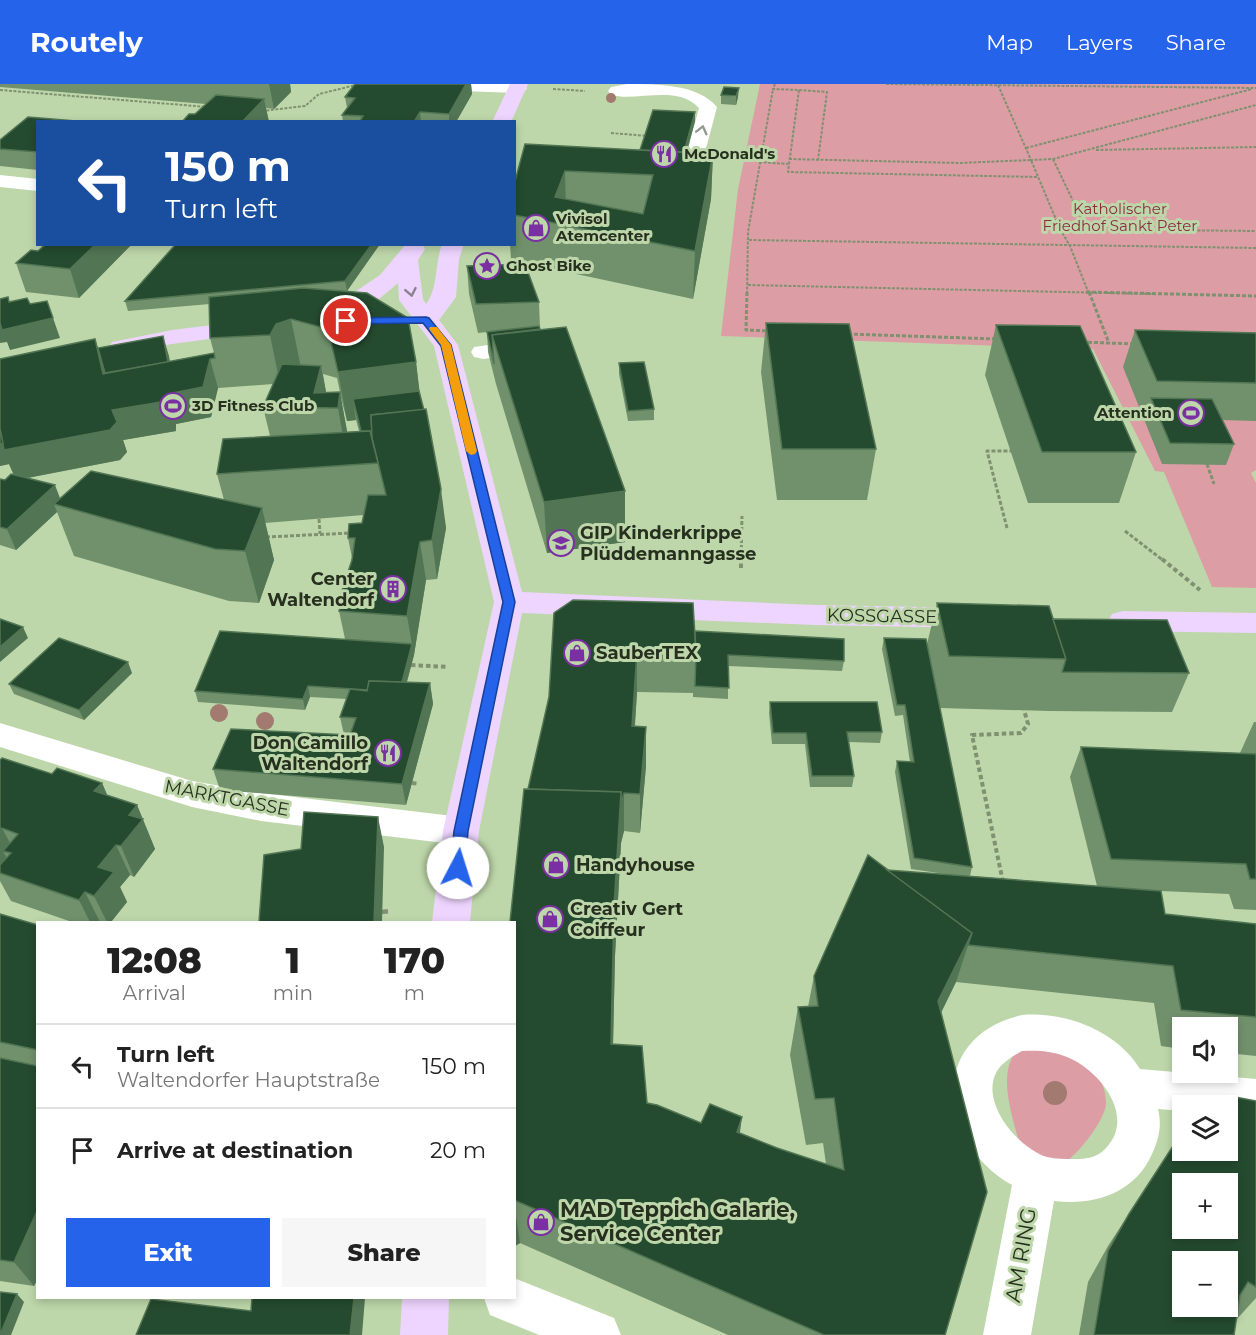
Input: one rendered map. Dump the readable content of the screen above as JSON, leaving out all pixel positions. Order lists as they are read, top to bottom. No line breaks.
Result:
{"streets":{"main road":["KOSSGASSE"],"street":["MARKTGASSE","AM RING"]},"parks":["Katholischer Friedhof Sankt Peter"],"places":{"restaurant":["McDonald's","Don Camillo Waltendorf"],"shop":["Vivisol Atemcenter","SauberTEX","Handyhouse","Creativ Gert Coiffeur","MAD Teppich Galarie, Service Center"],"place":["Ghost Bike"],"sports":["3D Fitness Club","Attention"],"school or university":["GIP Kinderkrippe Plüddemanngasse"],"building":["Center Waltendorf"]},"page":{"header":"Routely","nav":["Map","Layers","Share"],"turn":["150 m","Turn left"],"eta":["12:08","Arrival","1","min","170","m"],"map_buttons":["+","−"],"list":[{"name":"Turn left","note":"Waltendorfer Hauptstraße","value":"150 m"},{"name":"Arrive at destination","value":"20 m"}],"buttons":["Exit","Share"]}}
